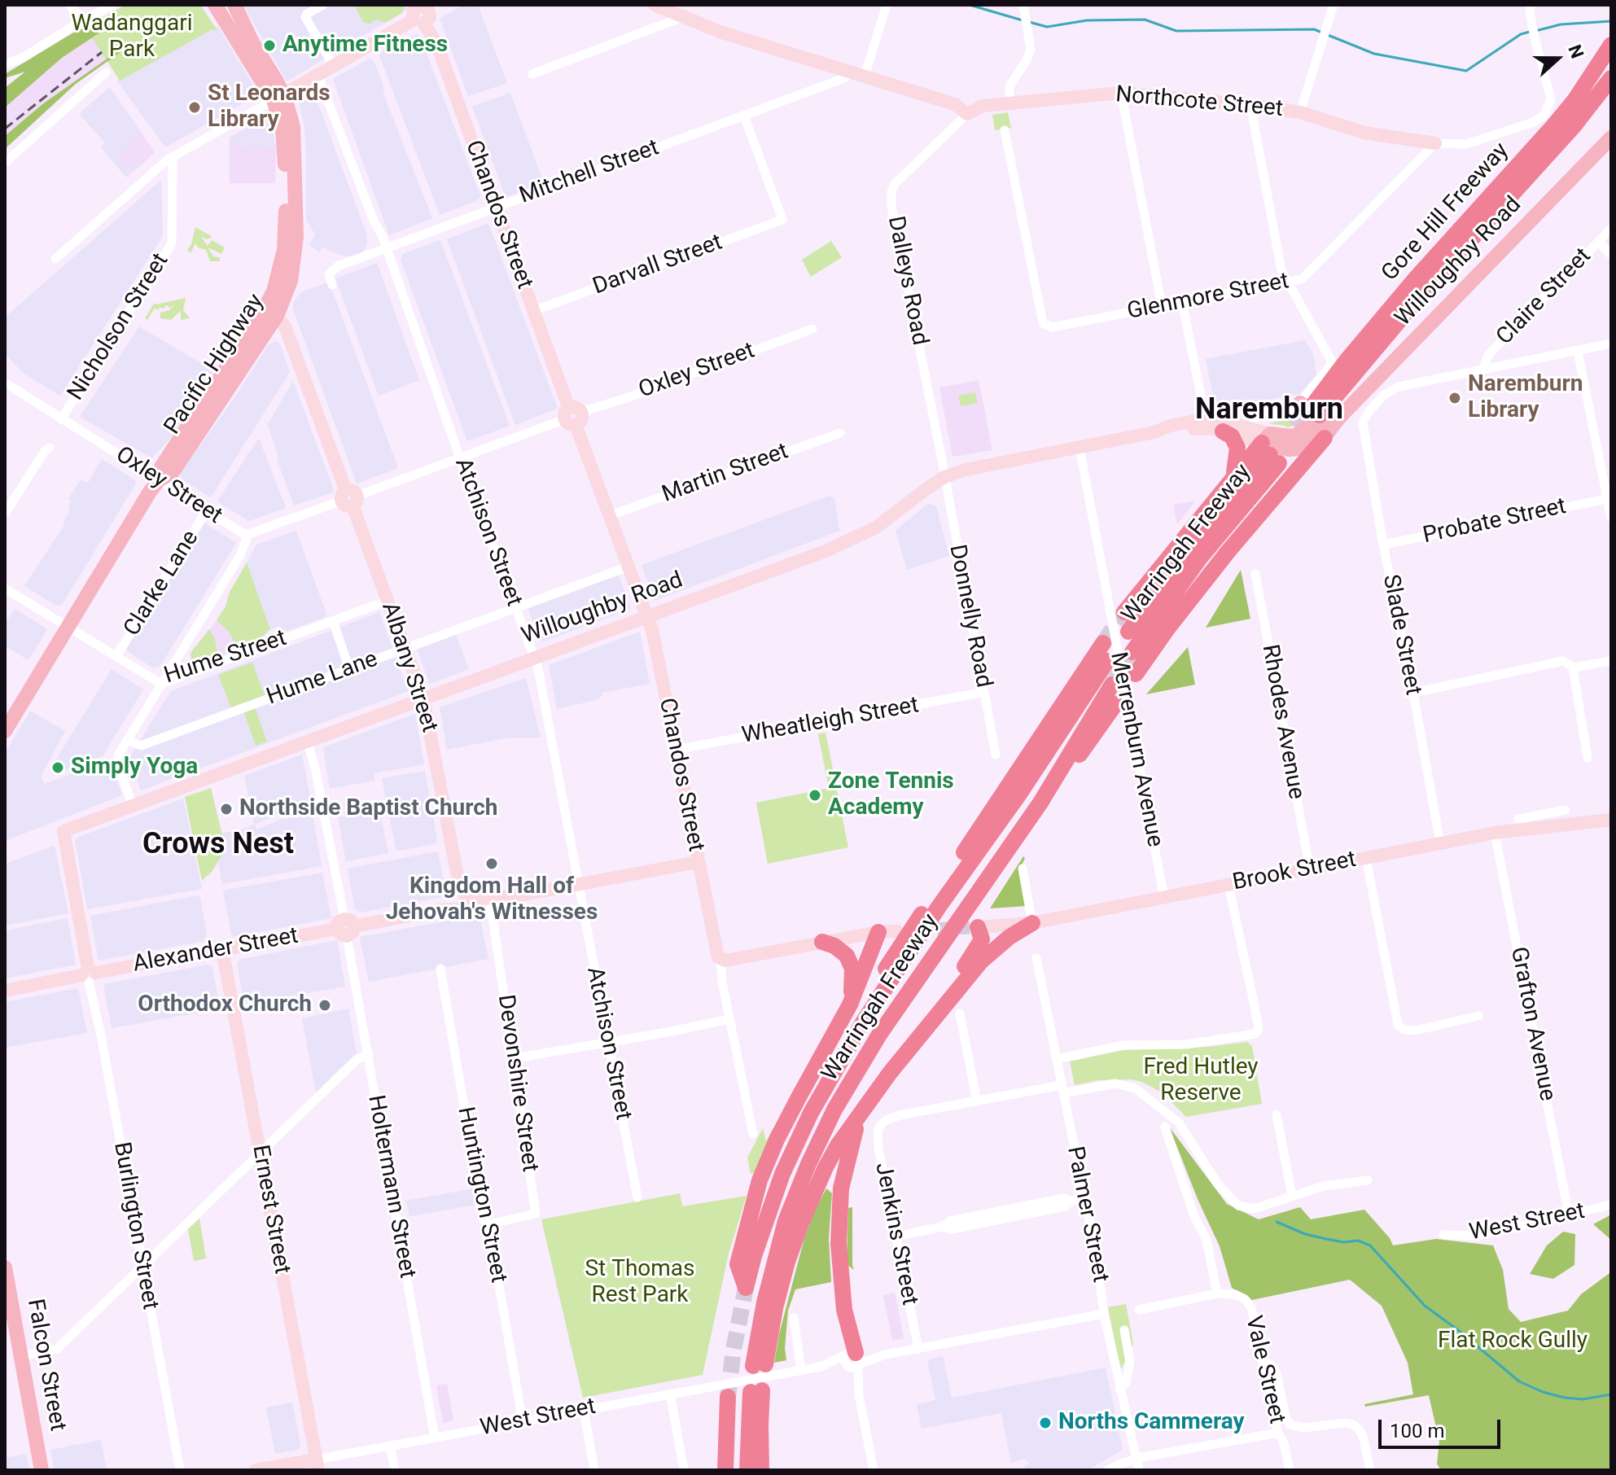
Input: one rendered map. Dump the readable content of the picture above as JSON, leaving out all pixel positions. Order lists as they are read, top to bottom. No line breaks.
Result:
{"streets":{"highway":["Gore Hill Freeway","Warringah Freeway"],"main road":["Willoughby Road","Pacific Highway","Falcon Street"],"street":["Northcote Street","Mitchell Street","Chandos Street","Darvall Street","Dalleys Road","Glenmore Street","Claire Street","Nicholson Street","Oxley Street","Martin Street","Probate Street","Atchison Street","Clarke Lane","Donnelly Road","Slade Street","Hume Street","Albany Street","Hume Lane","Wheatleigh Street","Rhodes Avenue","Merrenburn Avenue","Brook Street","Alexander Street","Grafton Avenue","Devonshire Street","Holtermann Street","Huntington Street","Ernest Street","Palmer Street","West Street","Burlington Street","Jenkins Street","Vale Street"]},"crossings":[["Northcote Street","Dalleys Road"],["Northcote Street","Glenmore Street"],["Mitchell Street","Chandos Street"],["Mitchell Street","Darvall Street"],["Mitchell Street","Atchison Street"],["Chandos Street","Willoughby Road"],["Chandos Street","Darvall Street"],["Chandos Street","Oxley Street"],["Chandos Street","Martin Street"],["Chandos Street","Hume Lane"],["Chandos Street","Wheatleigh Street"],["Chandos Street","Alexander Street"],["Willoughby Road","Dalleys Road"],["Willoughby Road","Atchison Street"],["Willoughby Road","Warringah Freeway"],["Willoughby Road","Donnelly Road"],["Willoughby Road","Albany Street"],["Willoughby Road","Merrenburn Avenue"],["Willoughby Road","Holtermann Street"],["Willoughby Road","Burlington Street"],["Dalleys Road","Donnelly Road"],["Claire Street","Slade Street"],["Nicholson Street","Oxley Street"],["Pacific Highway","Oxley Street"],["Pacific Highway","Hume Street"],["Pacific Highway","Albany Street"],["Oxley Street","Atchison Street"],["Oxley Street","Clarke Lane"],["Oxley Street","Albany Street"],["Probate Street","Slade Street"],["Atchison Street","Hume Lane"],["Atchison Street","Alexander Street"],["Warringah Freeway","West Street"],["Clarke Lane","Hume Street"],["Donnelly Road","Wheatleigh Street"],["Slade Street","Brook Street"],["Hume Street","Albany Street"],["Albany Street","Hume Lane"],["Albany Street","Alexander Street"],["Rhodes Avenue","Brook Street"],["Merrenburn Avenue","Brook Street"],["Brook Street","Grafton Avenue"],["Alexander Street","Devonshire Street"],["Alexander Street","Holtermann Street"],["Alexander Street","Ernest Street"],["Alexander Street","Burlington Street"],["Grafton Avenue","West Street"],["Devonshire Street","Huntington Street"],["Holtermann Street","West Street"],["Huntington Street","West Street"],["Ernest Street","West Street"],["Palmer Street","West Street"],["West Street","Jenkins Street"]],"districts":["Naremburn","Crows Nest"],"parks":["Wadanggari Park","Fred Hutley Reserve","St Thomas Rest Park","Flat Rock Gully"],"places":["Anytime Fitness","St Leonards Library","Naremburn Library","Simply Yoga","Zone Tennis Academy","Northside Baptist Church","Kingdom Hall of Jehovah's Witnesses","Orthodox Church","Norths Cammeray"],"scale_bar":"100 m","north":"right"}
